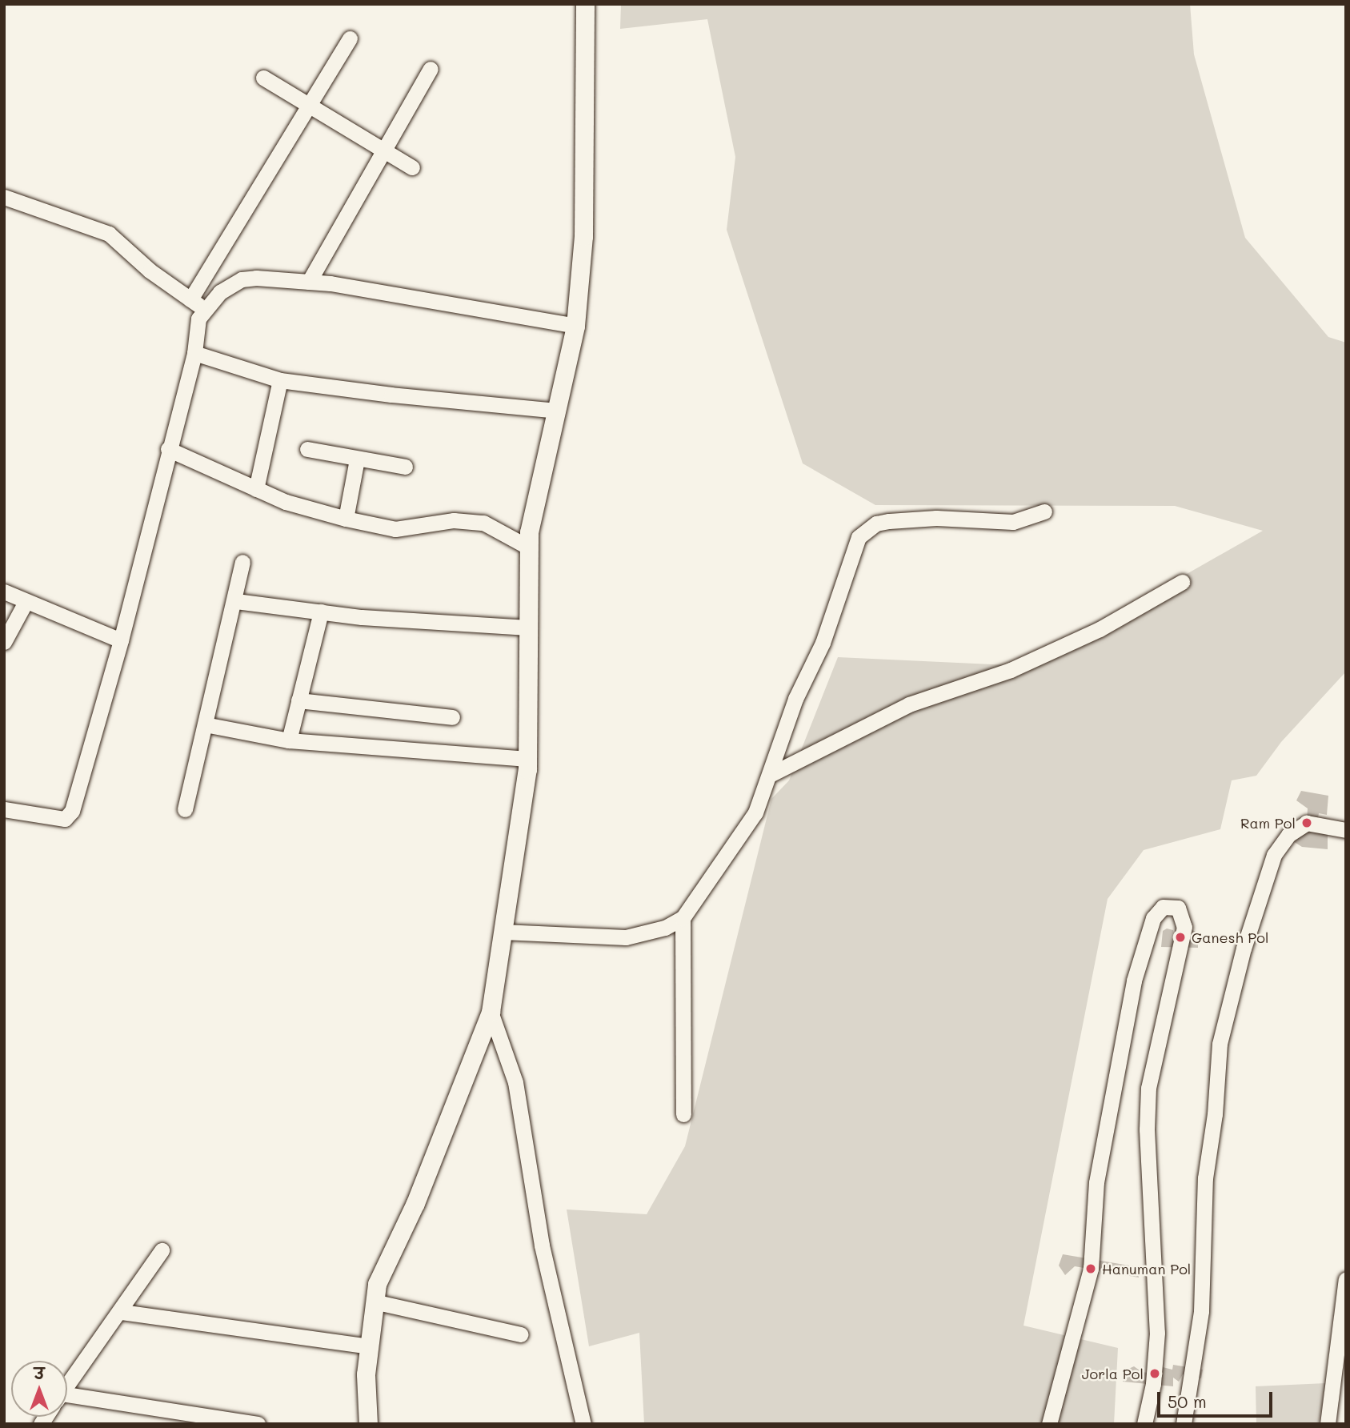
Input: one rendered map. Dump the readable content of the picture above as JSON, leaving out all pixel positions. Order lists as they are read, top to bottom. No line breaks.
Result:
{"places":["Ram Pol","Ganesh Pol","Hanuman Pol","Jorla Pol"],"scale_bar":"50 m","north":"top"}
